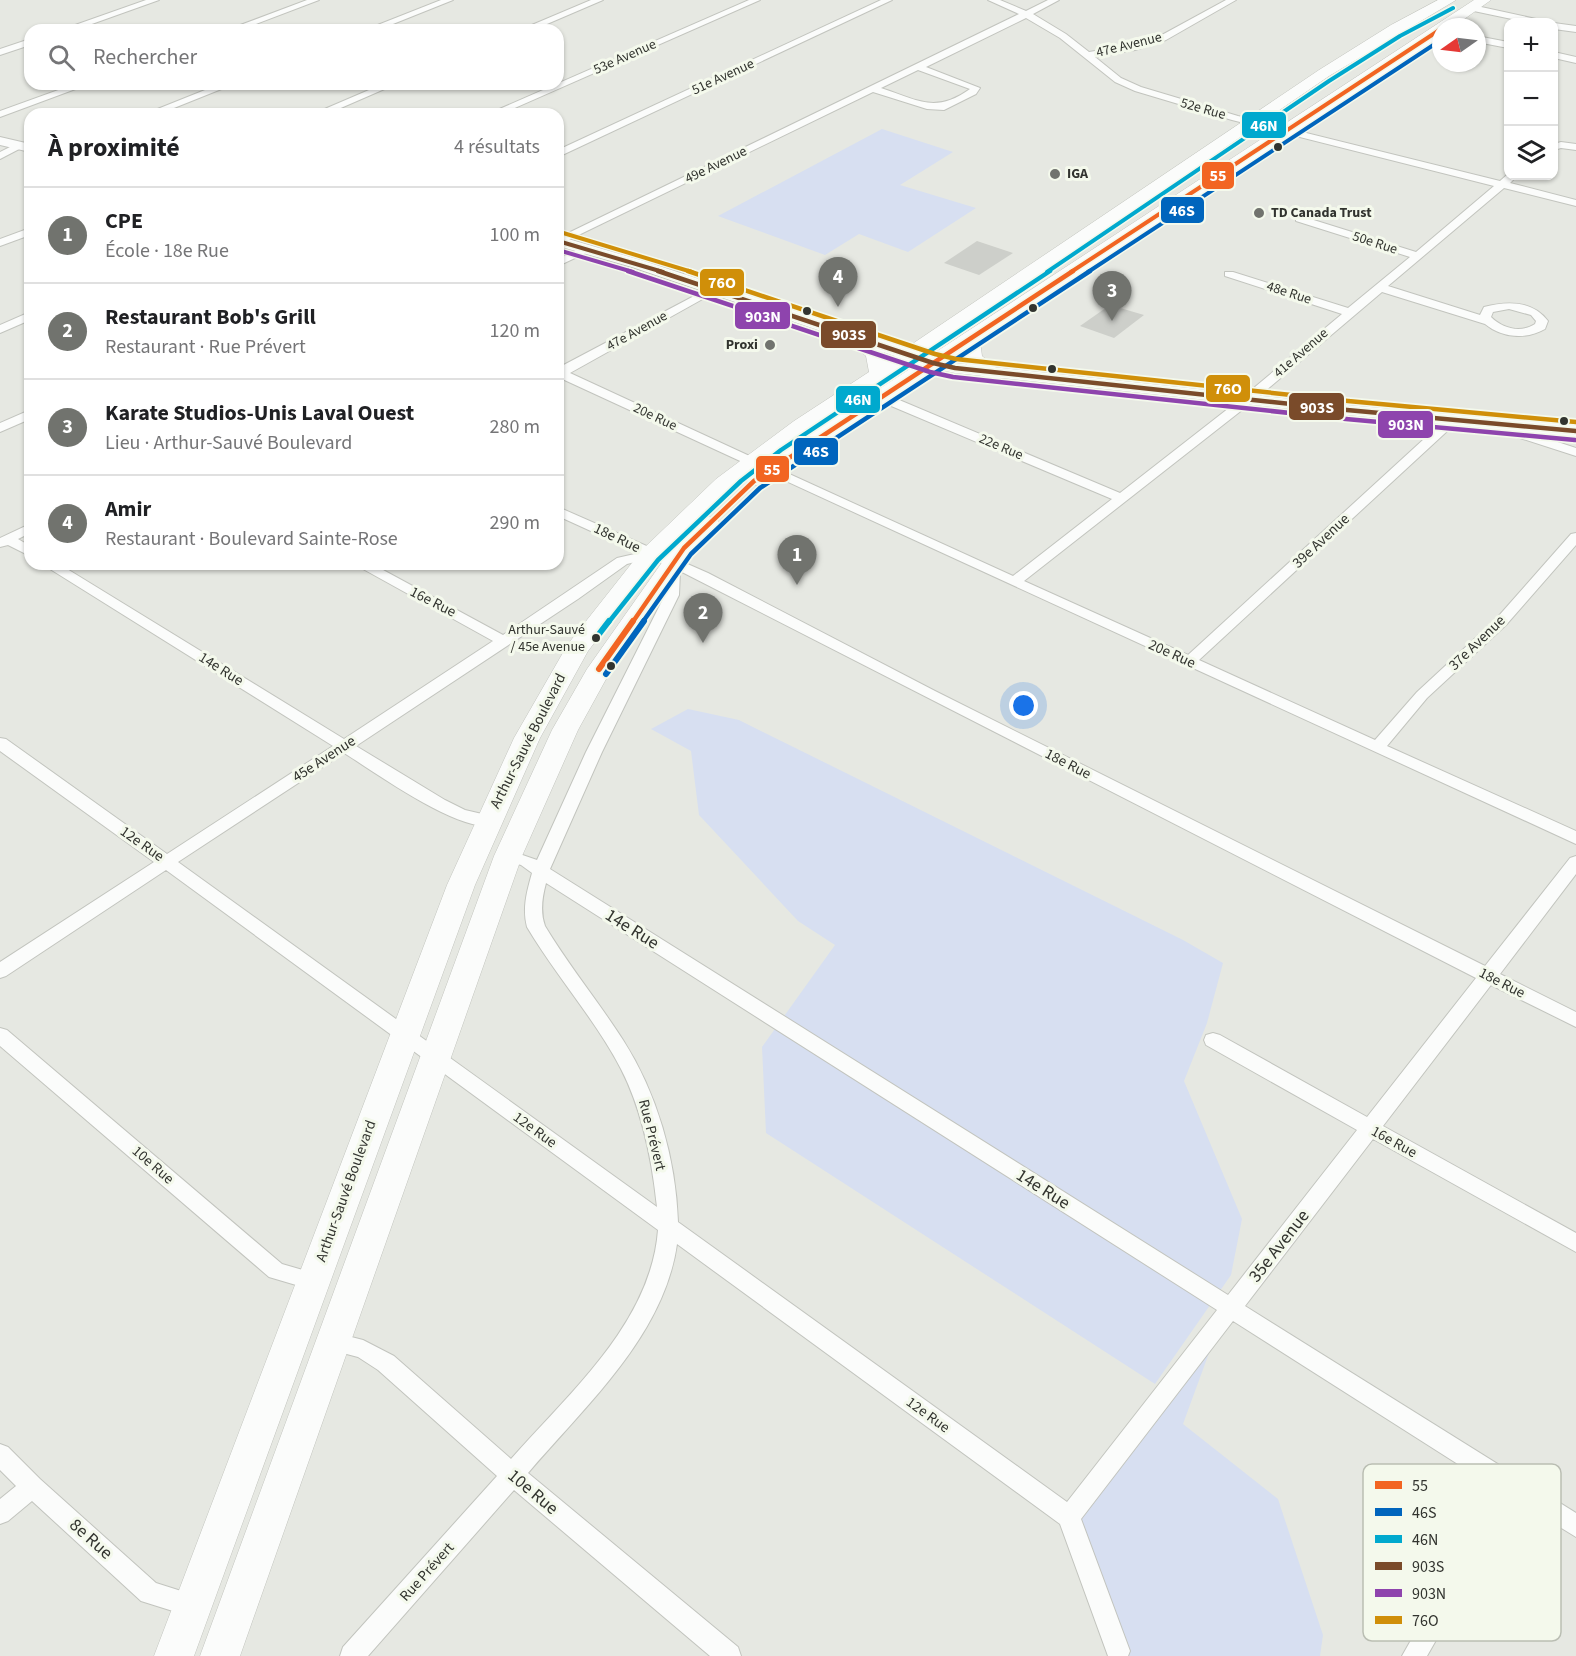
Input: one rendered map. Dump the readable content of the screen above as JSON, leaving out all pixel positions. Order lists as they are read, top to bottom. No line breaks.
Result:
{"streets":{"main road":["Arthur-Sauvé Boulevard"],"street":["47e Avenue","53e Avenue","51e Avenue","52e Rue","49e Avenue","50e Rue","48e Rue","41e Avenue","20e Rue","22e Rue","18e Rue","39e Avenue","16e Rue","37e Avenue","14e Rue","45e Avenue","12e Rue","Rue Prévert","10e Rue","35e Avenue","8e Rue"]},"crossings":[["47e Avenue","52e Rue"],["52e Rue","49e Avenue"],["52e Rue","41e Avenue"],["52e Rue","Arthur-Sauvé Boulevard"],["50e Rue","41e Avenue"],["48e Rue","41e Avenue"],["41e Avenue","20e Rue"],["41e Avenue","22e Rue"],["20e Rue","39e Avenue"],["20e Rue","37e Avenue"],["20e Rue","Arthur-Sauvé Boulevard"],["22e Rue","Arthur-Sauvé Boulevard"],["18e Rue","Arthur-Sauvé Boulevard"],["18e Rue","45e Avenue"],["18e Rue","Rue Prévert"],["18e Rue","35e Avenue"],["16e Rue","45e Avenue"],["16e Rue","35e Avenue"],["14e Rue","Arthur-Sauvé Boulevard"],["14e Rue","45e Avenue"],["14e Rue","Rue Prévert"],["14e Rue","35e Avenue"],["Arthur-Sauvé Boulevard","45e Avenue"],["Arthur-Sauvé Boulevard","12e Rue"],["Arthur-Sauvé Boulevard","Rue Prévert"],["Arthur-Sauvé Boulevard","10e Rue"],["Arthur-Sauvé Boulevard","8e Rue"],["45e Avenue","12e Rue"],["45e Avenue","Rue Prévert"],["12e Rue","Rue Prévert"],["12e Rue","35e Avenue"],["Rue Prévert","10e Rue"]],"places":["IGA","TD Canada Trust","Proxi","Arthur-Sauvé / 45e Avenue"],"lines":["transit line 46N","transit line 55","transit line 46S","transit line 76O","transit line 903S","transit line 903N"],"legend":["55","46S","46N","903S","903N","76O"],"north":"left","page":{"map_buttons":["+","−"],"search":"Rechercher","heading":["À proximité","4 résultats"],"list":[{"mark":"1","name":"CPE","note":"École · 18e Rue","value":"100 m"},{"mark":"2","name":"Restaurant Bob's Grill","note":"Restaurant · Rue Prévert","value":"120 m"},{"mark":"3","name":"Karate Studios-Unis Laval Ouest","note":"Lieu · Arthur-Sauvé Boulevard","value":"280 m"},{"mark":"4","name":"Amir","note":"Restaurant · Boulevard Sainte-Rose","value":"290 m"}],"pins":["4","3","1","2"]}}
